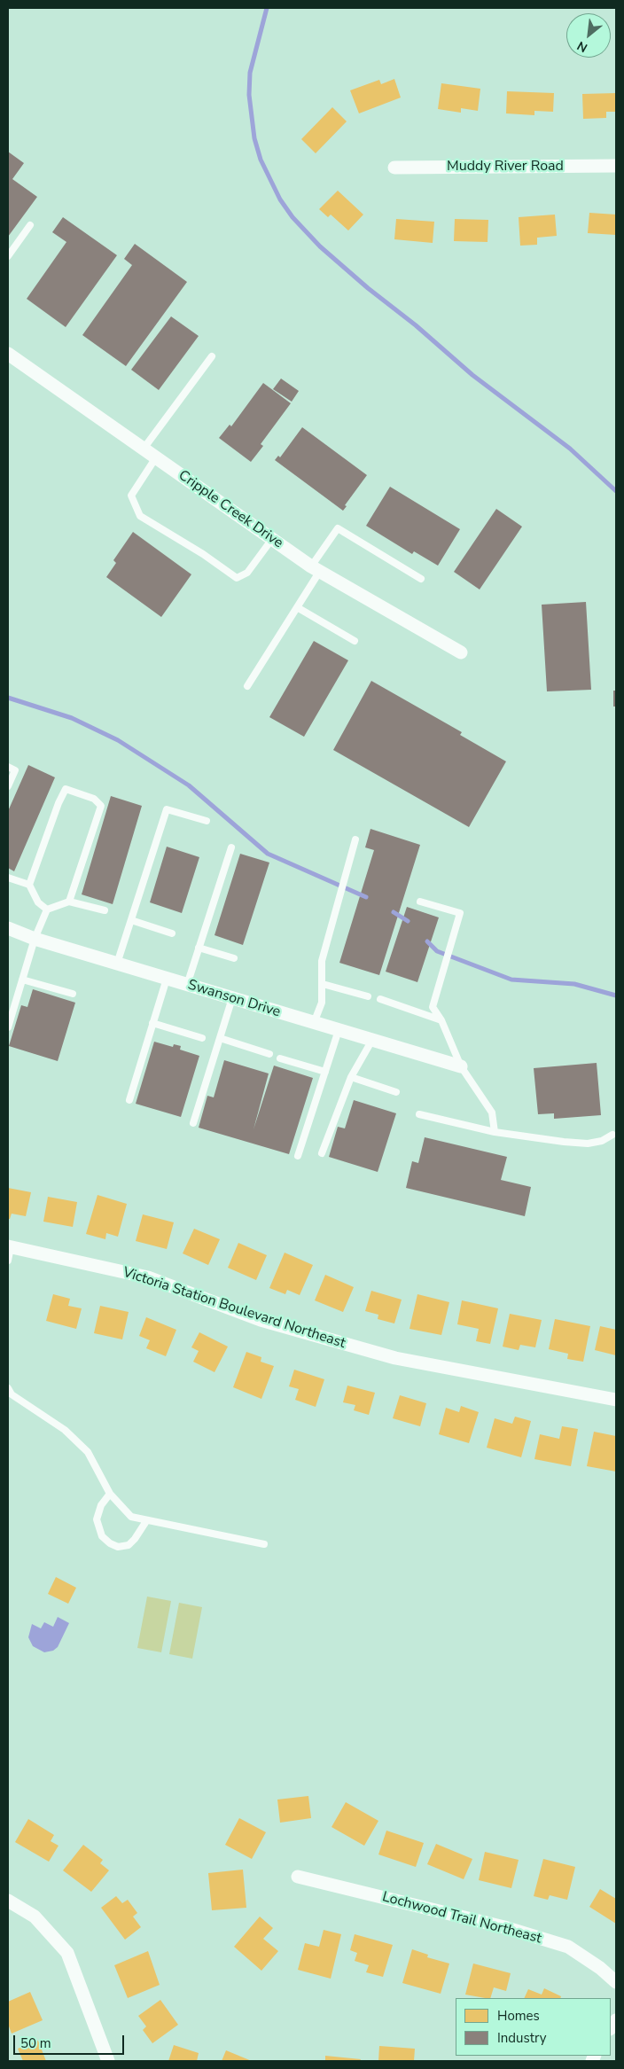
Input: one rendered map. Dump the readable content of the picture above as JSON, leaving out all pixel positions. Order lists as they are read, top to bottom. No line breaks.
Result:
{"streets":{"street":["Muddy River Road","Cripple Creek Drive","Swanson Drive","Victoria Station Boulevard Northeast","Lochwood Trail Northeast"]},"legend":["Homes","Industry"],"scale_bar":"50 m","north":"bottom left"}
